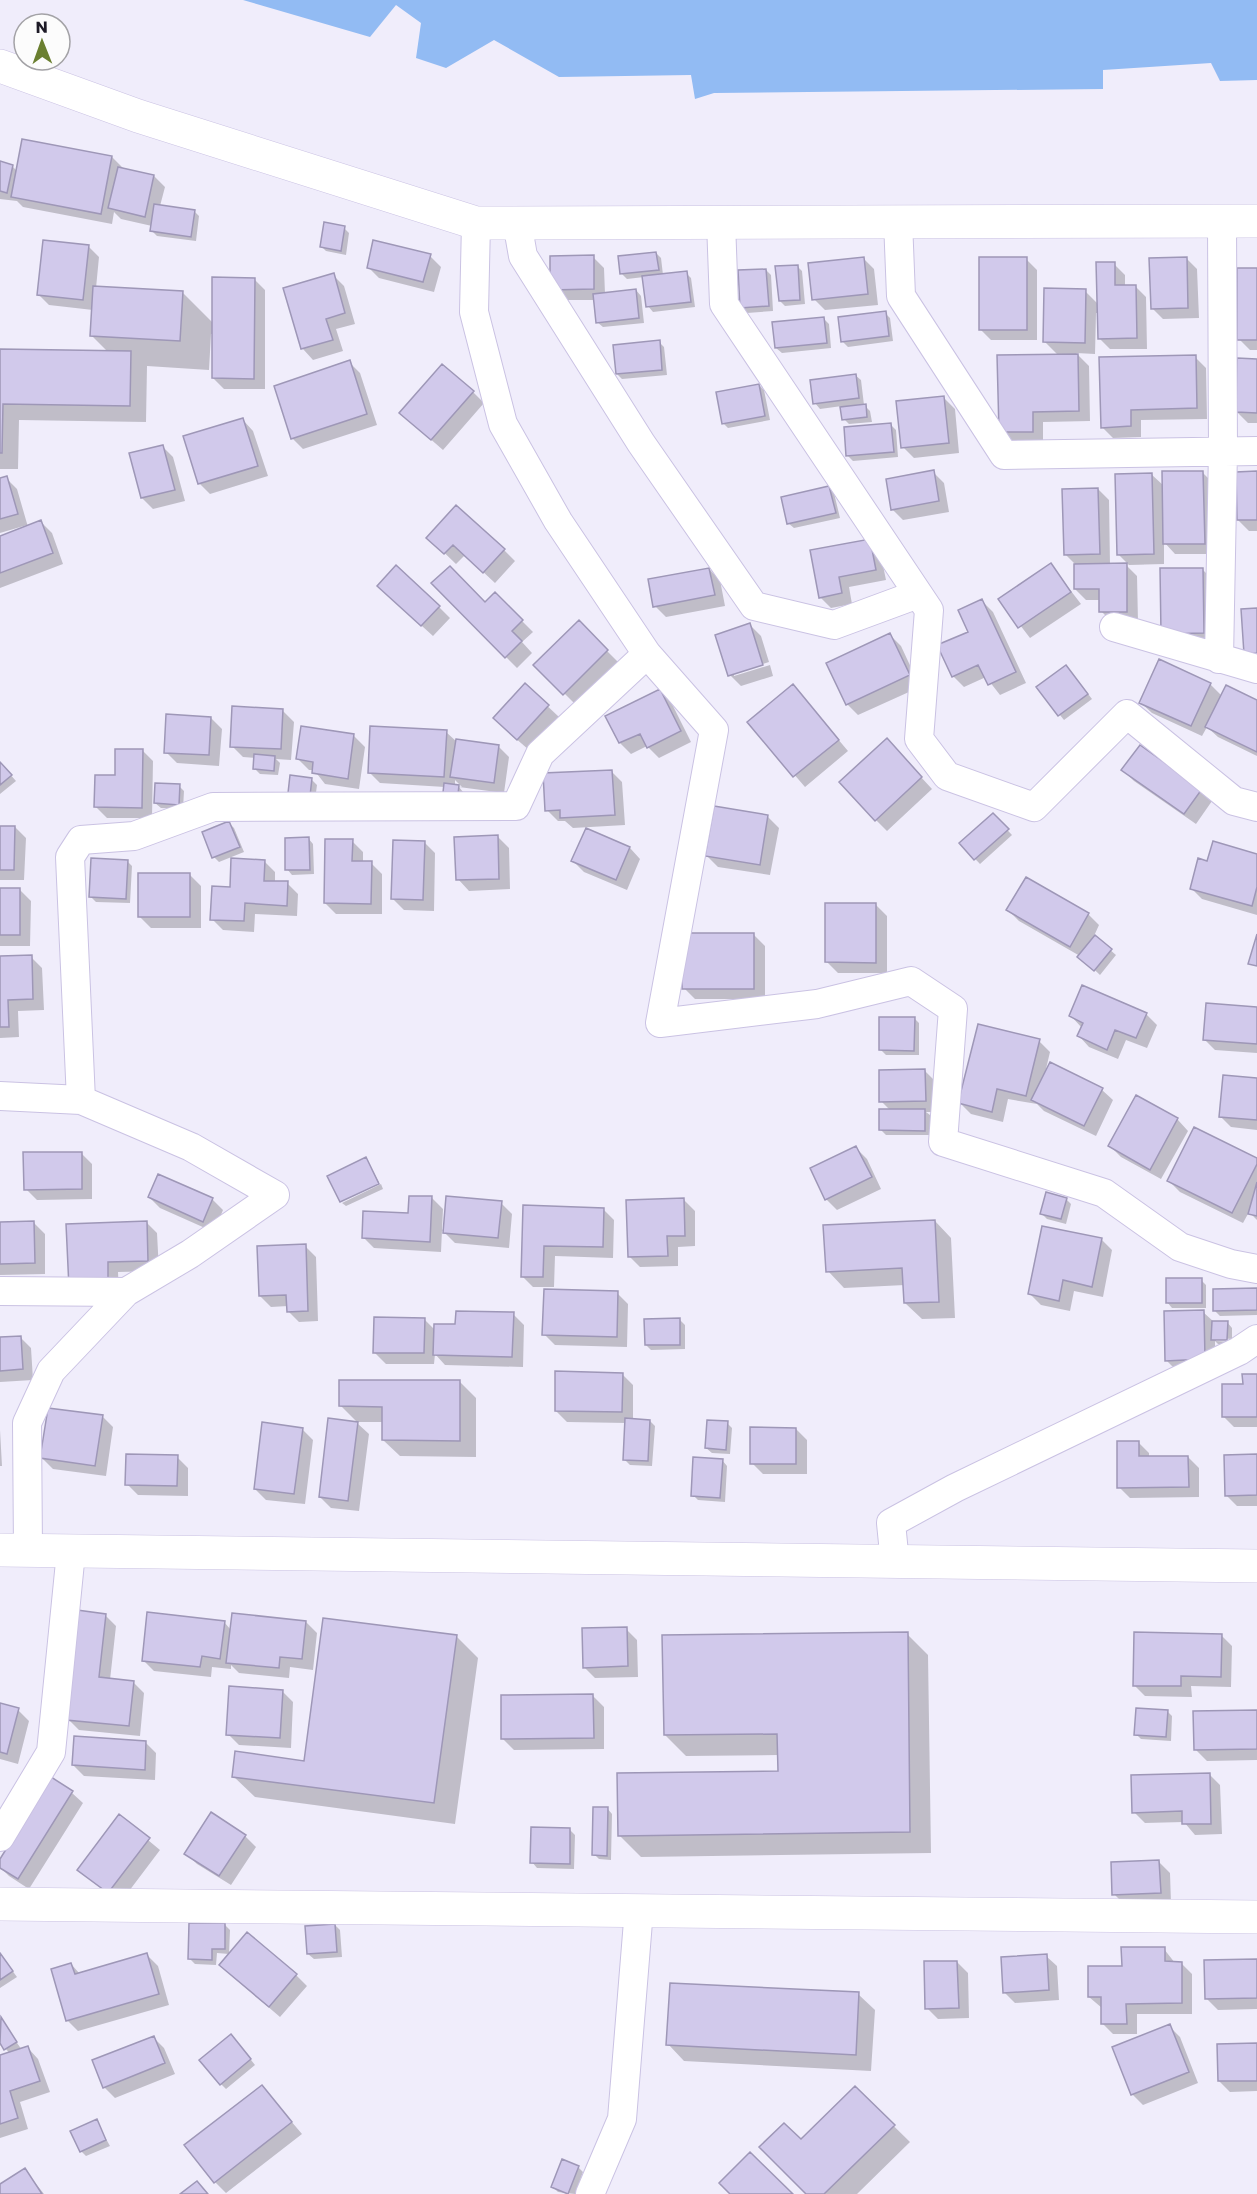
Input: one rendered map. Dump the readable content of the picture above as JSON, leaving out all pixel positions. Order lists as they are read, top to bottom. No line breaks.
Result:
{"north":"top"}
